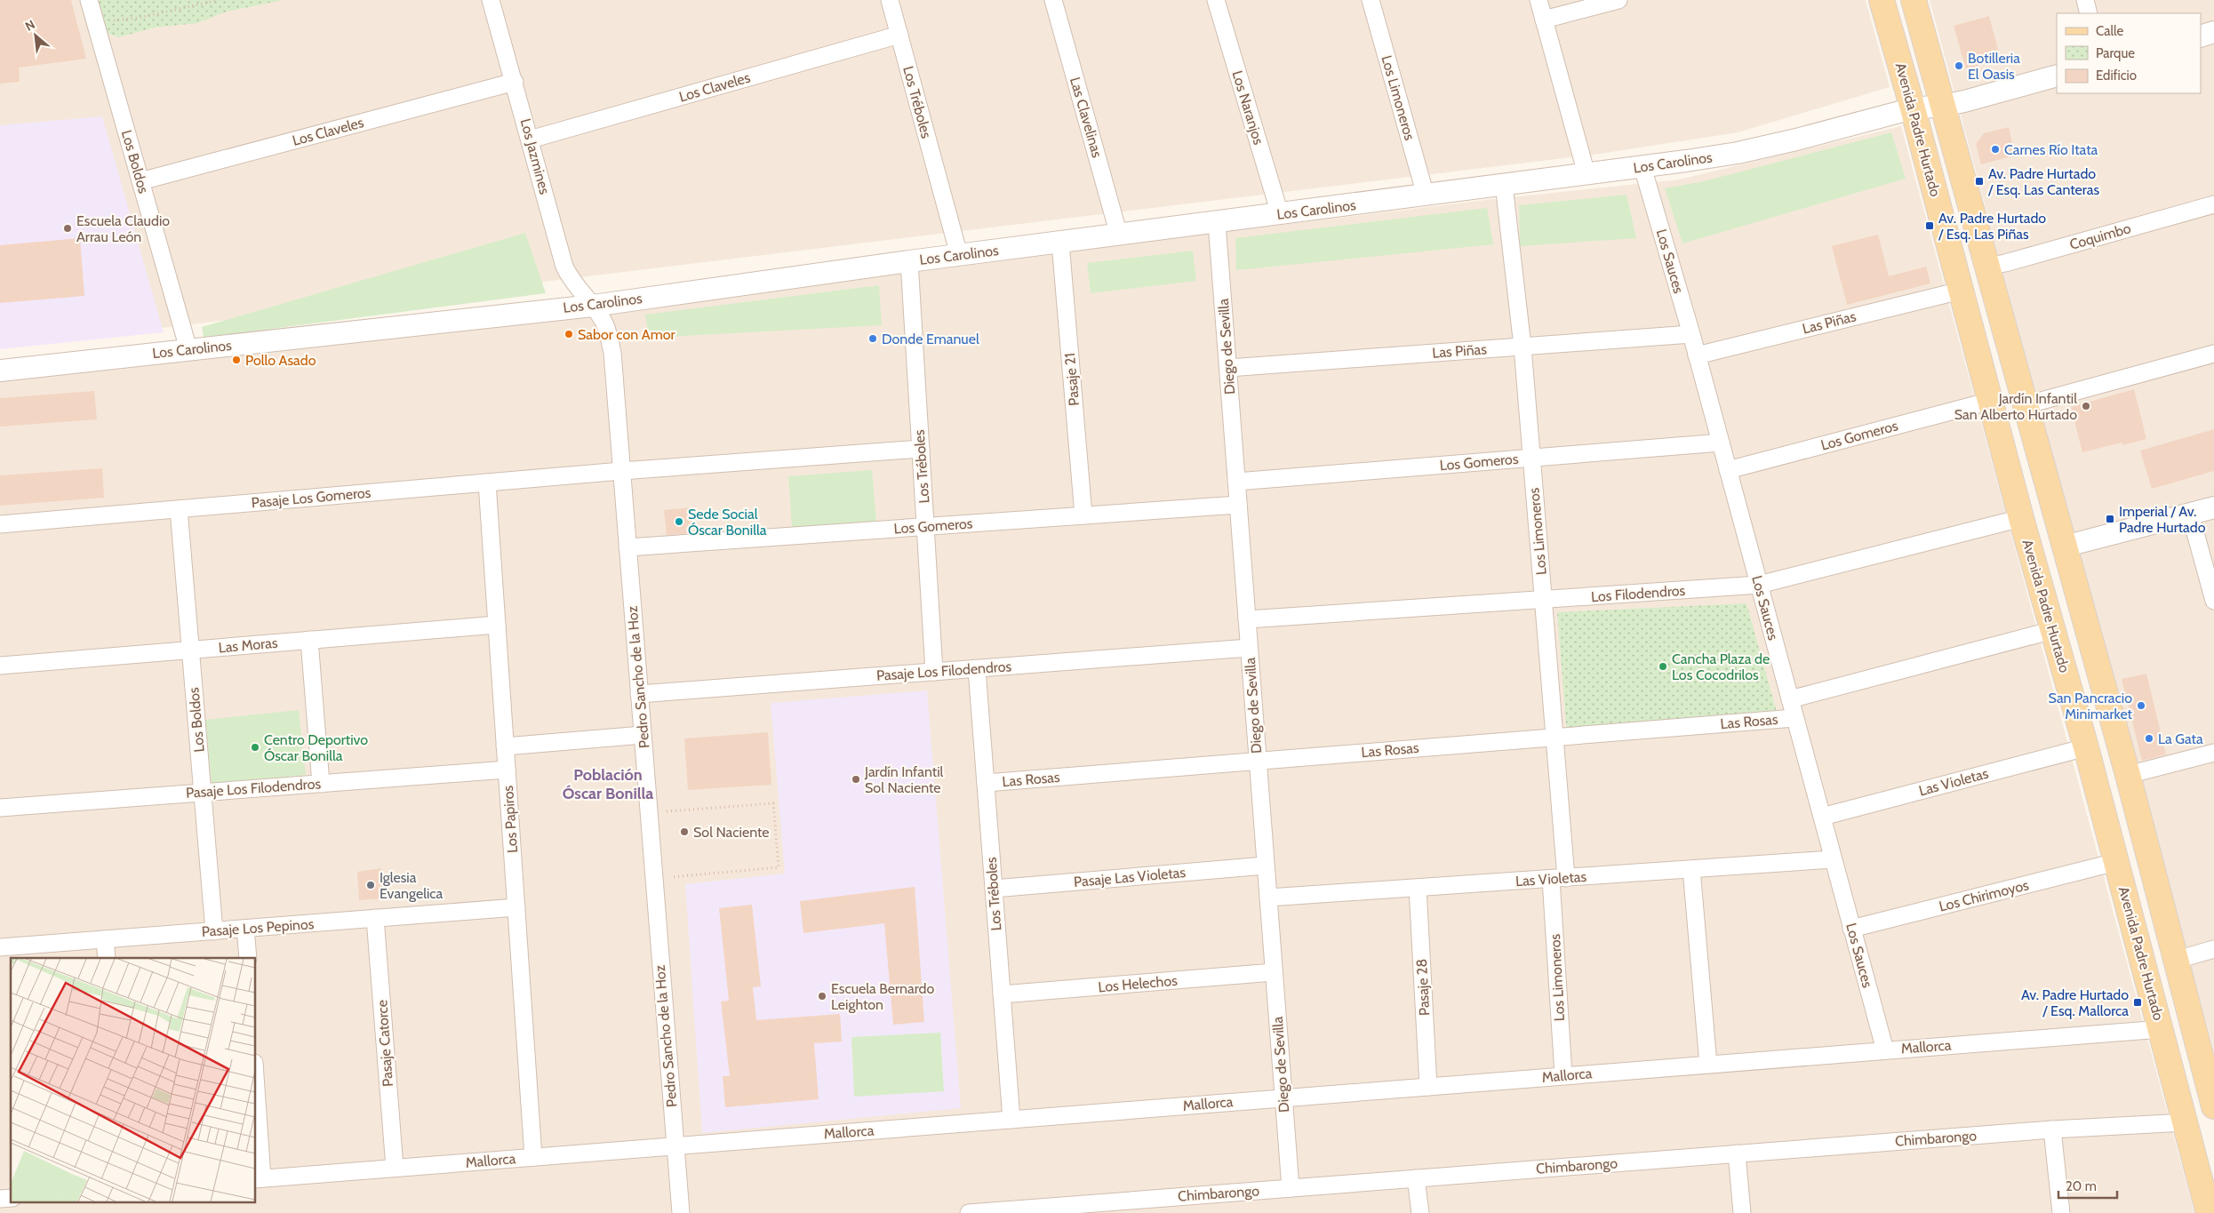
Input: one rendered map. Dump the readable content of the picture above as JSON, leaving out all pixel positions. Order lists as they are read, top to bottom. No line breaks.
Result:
{"streets":{"main road":["Avenida Padre Hurtado"],"street":["Los Claveles","Los Limoneros","Los Tréboles","Los Naranjos","Las Clavelinas","Los Jazmines","Los Boldos","Los Carolinos","Coquimbo","Los Sauces","Las Piñas","Diego de Sevilla","Pasaje 21","Los Gomeros","Pasaje Los Gomeros","Los Filodendros","Las Moras","Pasaje Los Filodendros","Pedro Sancho de la Hoz","Las Rosas","Las Violetas","Los Papiros","Pasaje Las Violetas","Los Chirimoyos","Pasaje Los Pepinos","Los Helechos","Pasaje 28","Pasaje Catorce","Mallorca","Chimbarongo"]},"crossings":[["Los Claveles","Los Tréboles"],["Los Claveles","Los Jazmines"],["Los Claveles","Los Boldos"],["Los Limoneros","Los Carolinos"],["Los Limoneros","Las Piñas"],["Los Limoneros","Los Gomeros"],["Los Limoneros","Los Filodendros"],["Los Limoneros","Las Rosas"],["Los Limoneros","Las Violetas"],["Los Limoneros","Mallorca"],["Los Tréboles","Los Carolinos"],["Los Tréboles","Los Gomeros"],["Los Tréboles","Pasaje Los Filodendros"],["Los Tréboles","Las Rosas"],["Los Tréboles","Pasaje Las Violetas"],["Los Tréboles","Los Helechos"],["Los Tréboles","Mallorca"],["Los Naranjos","Los Carolinos"],["Las Clavelinas","Los Carolinos"],["Avenida Padre Hurtado","Los Carolinos"],["Avenida Padre Hurtado","Coquimbo"],["Avenida Padre Hurtado","Las Piñas"],["Avenida Padre Hurtado","Los Gomeros"],["Avenida Padre Hurtado","Los Filodendros"],["Avenida Padre Hurtado","Las Rosas"],["Avenida Padre Hurtado","Las Violetas"],["Avenida Padre Hurtado","Los Chirimoyos"],["Avenida Padre Hurtado","Mallorca"],["Avenida Padre Hurtado","Chimbarongo"],["Los Jazmines","Los Carolinos"],["Los Jazmines","Pedro Sancho de la Hoz"],["Los Boldos","Los Carolinos"],["Los Boldos","Pasaje Los Gomeros"],["Los Boldos","Las Moras"],["Los Boldos","Pasaje Los Filodendros"],["Los Boldos","Pasaje Los Pepinos"],["Los Carolinos","Los Sauces"],["Los Carolinos","Diego de Sevilla"],["Los Carolinos","Pasaje 21"],["Los Carolinos","Pedro Sancho de la Hoz"],["Los Sauces","Las Piñas"],["Los Sauces","Los Gomeros"],["Los Sauces","Los Filodendros"],["Los Sauces","Las Rosas"],["Los Sauces","Las Violetas"],["Los Sauces","Los Chirimoyos"],["Los Sauces","Mallorca"],["Las Piñas","Diego de Sevilla"],["Diego de Sevilla","Los Gomeros"],["Diego de Sevilla","Los Filodendros"],["Diego de Sevilla","Pasaje Los Filodendros"],["Diego de Sevilla","Las Rosas"],["Diego de Sevilla","Las Violetas"],["Diego de Sevilla","Pasaje Las Violetas"],["Diego de Sevilla","Los Helechos"],["Diego de Sevilla","Mallorca"],["Diego de Sevilla","Chimbarongo"],["Pasaje 21","Los Gomeros"],["Los Gomeros","Pedro Sancho de la Hoz"],["Pasaje Los Gomeros","Pedro Sancho de la Hoz"],["Pasaje Los Gomeros","Los Papiros"],["Las Moras","Los Papiros"],["Pasaje Los Filodendros","Pedro Sancho de la Hoz"],["Pasaje Los Filodendros","Los Papiros"],["Pedro Sancho de la Hoz","Mallorca"],["Las Violetas","Pasaje 28"],["Los Papiros","Pasaje Los Pepinos"],["Los Papiros","Mallorca"],["Pasaje Los Pepinos","Pasaje Catorce"],["Pasaje 28","Mallorca"],["Pasaje Catorce","Mallorca"]],"districts":["Población Óscar Bonilla"],"places":{"other":["Botilleria El Oasis","Carnes Río Itata","Escuela Claudio Arrau León","Sabor con Amor","Donde Emanuel","Pollo Asado","Jardín Infantil San Alberto Hurtado","Sede Social Óscar Bonilla","Cancha Plaza de Los Cocodrilos","San Pancracio Minimarket","La Gata","Centro Deportivo Óscar Bonilla","Jardín Infantil Sol Naciente","Sol Naciente","Iglesia Evangelica","Escuela Bernardo Leighton"],"transit":["Av. Padre Hurtado / Esq. Las Canteras","Av. Padre Hurtado / Esq. Las Piñas","Imperial / Av. Padre Hurtado","Av. Padre Hurtado / Esq. Mallorca"]},"legend":["Calle","Parque","Edificio"],"scale_bar":"20 m","north":"top left"}
